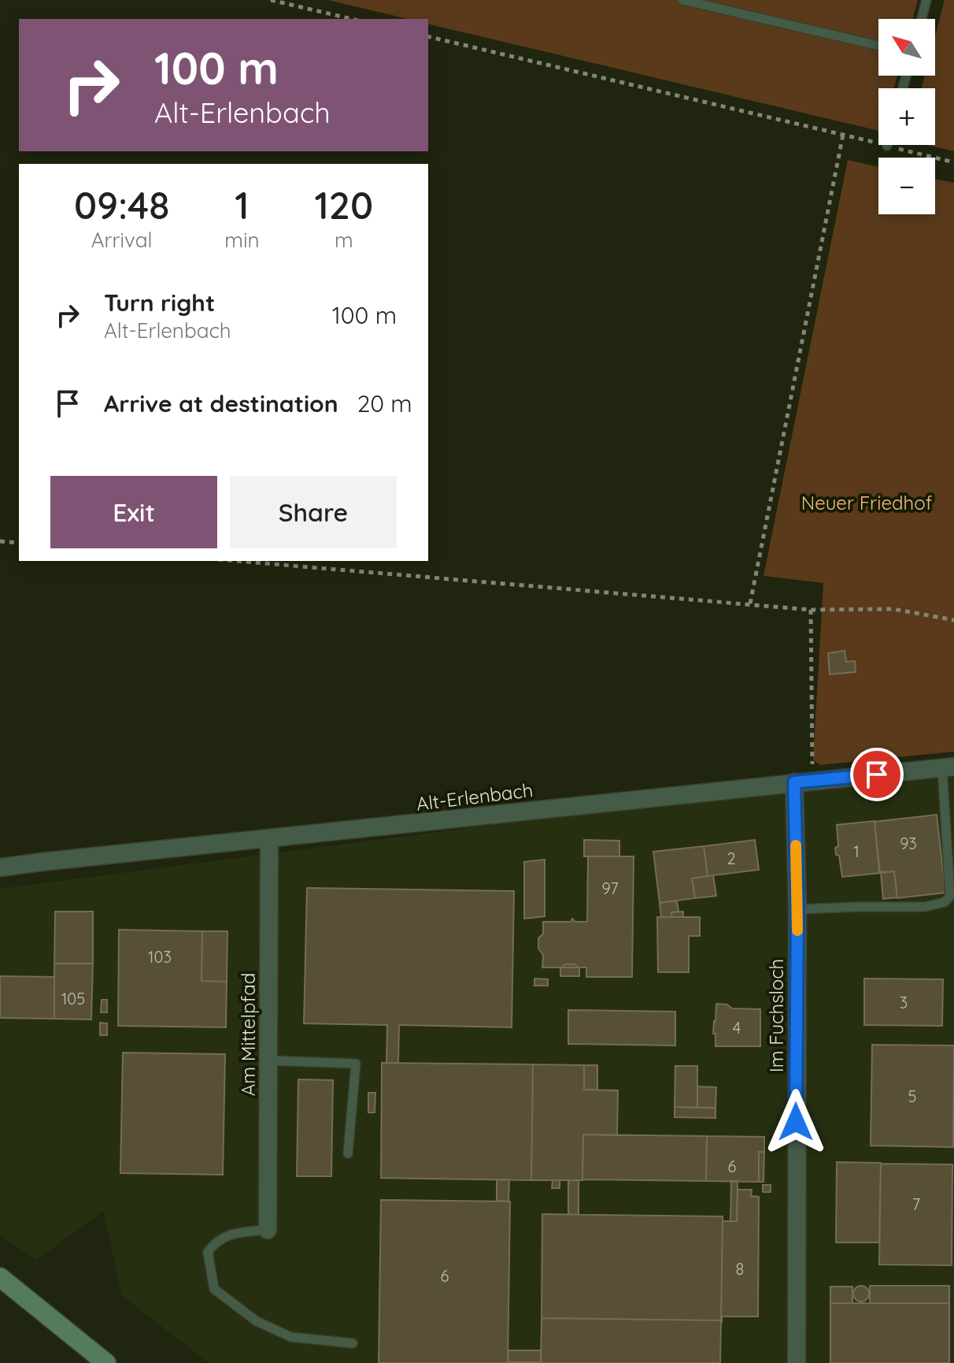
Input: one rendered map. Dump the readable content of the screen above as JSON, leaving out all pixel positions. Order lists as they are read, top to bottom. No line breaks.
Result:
{"streets":{"street":["Alt-Erlenbach","Im Fuchsloch","Am Mittelpfad"]},"crossings":[["Alt-Erlenbach","Im Fuchsloch"],["Alt-Erlenbach","Am Mittelpfad"]],"parks":["Neuer Friedhof"],"house_numbers":["93","1","2","97","103","105","3","4","5","6","7","8","6"],"north":"top left","page":{"map_buttons":["+","−"],"turn":["100 m","Alt-Erlenbach"],"eta":["09:48","Arrival","1","min","120","m"],"list":[{"name":"Turn right","note":"Alt-Erlenbach","value":"100 m"},{"name":"Arrive at destination","value":"20 m"}],"buttons":["Exit","Share"]}}
